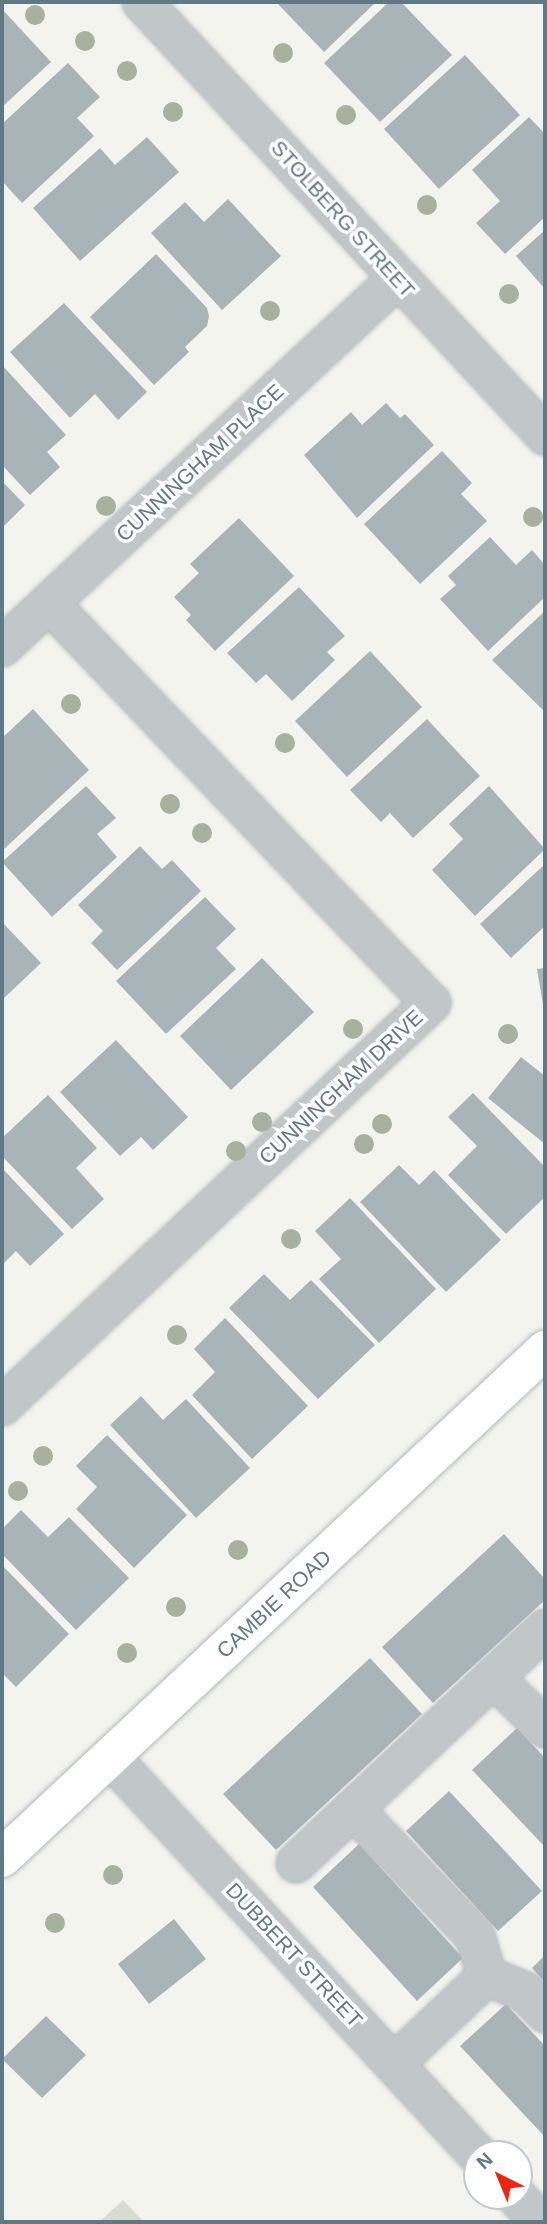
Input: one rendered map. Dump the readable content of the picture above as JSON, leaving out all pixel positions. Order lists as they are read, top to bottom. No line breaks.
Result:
{"streets":{"main road":["CAMBIE ROAD"],"street":["STOLBERG STREET","CUNNINGHAM PLACE","CUNNINGHAM DRIVE","DUBBERT STREET"]},"crossings":[["STOLBERG STREET","CUNNINGHAM PLACE"],["CUNNINGHAM PLACE","CUNNINGHAM DRIVE"],["CAMBIE ROAD","DUBBERT STREET"]],"north":"top left"}
